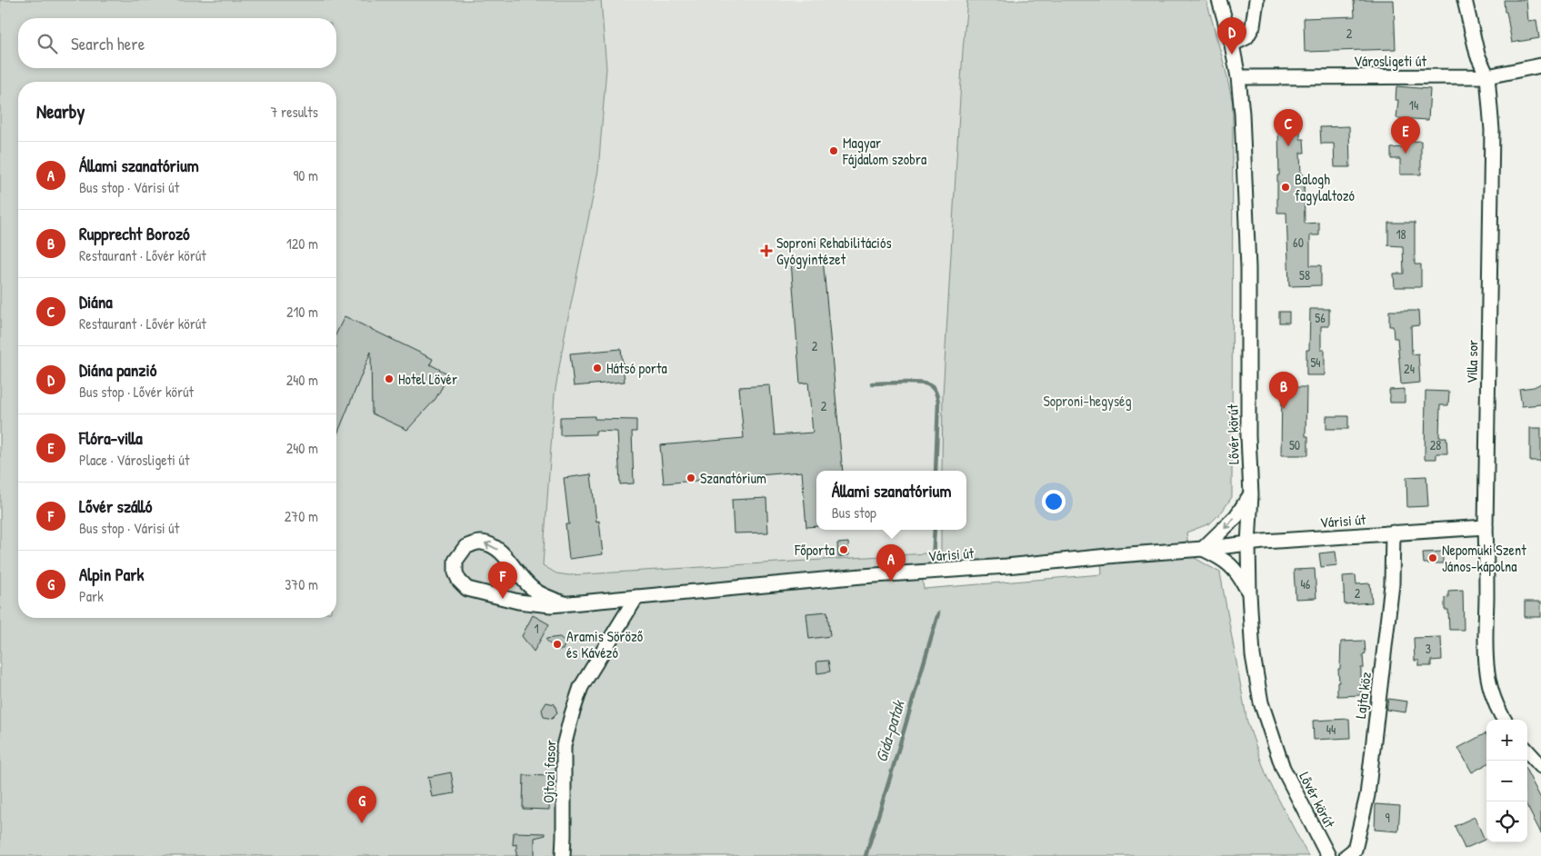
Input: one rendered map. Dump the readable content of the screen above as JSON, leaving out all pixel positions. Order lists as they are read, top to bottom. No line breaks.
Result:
{"streets":{"street":["Városligeti út","Villa sor","Lővér körút","Várisi út","Lajta köz","Ojtozi fasor"]},"crossings":[["Városligeti út","Villa sor"],["Városligeti út","Lővér körút"],["Villa sor","Várisi út"],["Lővér körút","Várisi út"],["Várisi út","Lajta köz"],["Várisi út","Ojtozi fasor"]],"water":["Gida-patak"],"parks":["Soproni-hegység"],"places":{"other":["Magyar Fájdalom szobra","Balogh fagylaltozó","Hátsó porta","Hotel Lövér","Szanatórium","Főporta","Nepomuki Szent János-kápolna","Aramis Söröző és Kávézó"],"health":["Soproni Rehabilitációs Gyógyintézet"]},"house_numbers":["2","14","18","60","58","56","2","54","24","2","50","28","46","2","1","3","44","9"],"page":{"pins":["D","C","E","B","A","F","G"],"search":"Search here","heading":["Nearby","7 results"],"list":[{"mark":"A","name":"Állami szanatórium","note":"Bus stop · Várisi út","value":"90 m"},{"mark":"B","name":"Rupprecht Borozó","note":"Restaurant · Lővér körút","value":"120 m"},{"mark":"C","name":"Diána","note":"Restaurant · Lővér körút","value":"210 m"},{"mark":"D","name":"Diána panzió","note":"Bus stop · Lővér körút","value":"240 m"},{"mark":"E","name":"Flóra-villa","note":"Place · Városligeti út","value":"240 m"},{"mark":"F","name":"Lővér szálló","note":"Bus stop · Várisi út","value":"270 m"},{"mark":"G","name":"Alpin Park","note":"Park","value":"370 m"}],"popup":["Állami szanatórium","Bus stop"],"map_buttons":["+","−"]}}
